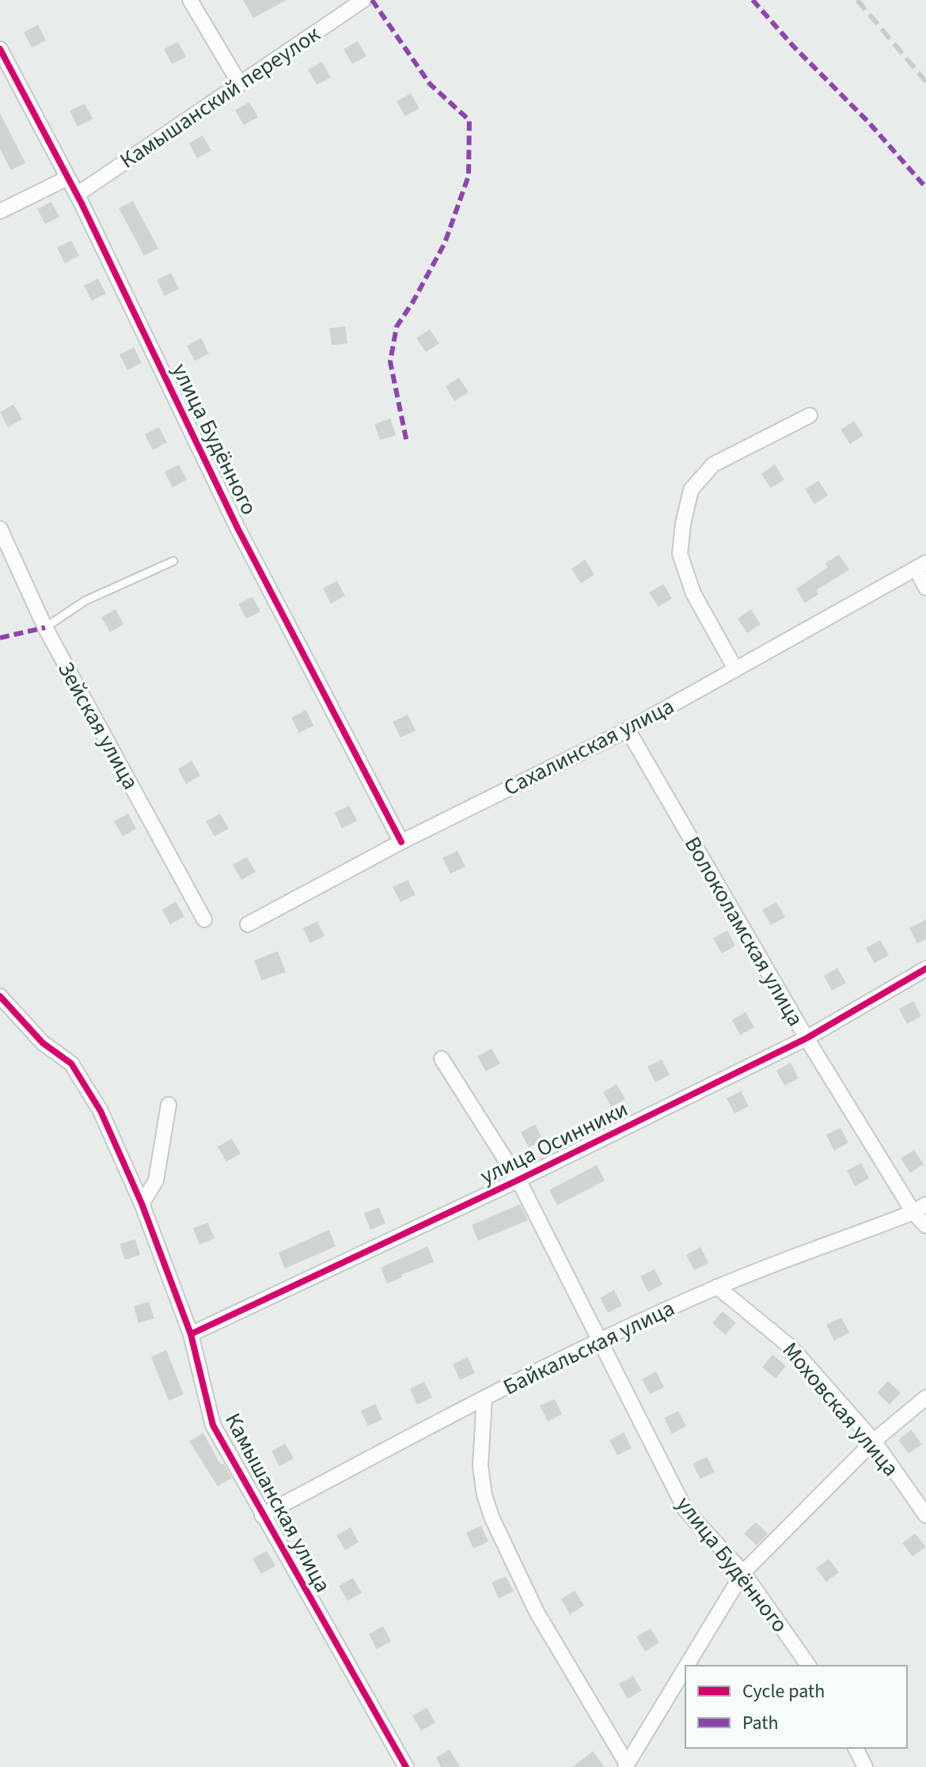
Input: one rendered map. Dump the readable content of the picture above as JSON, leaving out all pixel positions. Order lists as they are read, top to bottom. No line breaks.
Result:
{"streets":{"street":["Камышанский переулок","улица Будённого","Зейская улица","Сахалинская улица","Волоколамская улица","улица Осинники","Байкальская улица","Моховская улица","Камышанская улица"]},"crossings":[["Камышанский переулок","улица Будённого"],["улица Будённого","Сахалинская улица"],["улица Будённого","улица Осинники"],["улица Будённого","Байкальская улица"],["Сахалинская улица","Волоколамская улица"],["Волоколамская улица","улица Осинники"],["Волоколамская улица","Байкальская улица"],["улица Осинники","Камышанская улица"],["Байкальская улица","Моховская улица"],["Байкальская улица","Камышанская улица"]],"legend":["Cycle path","Path"]}
